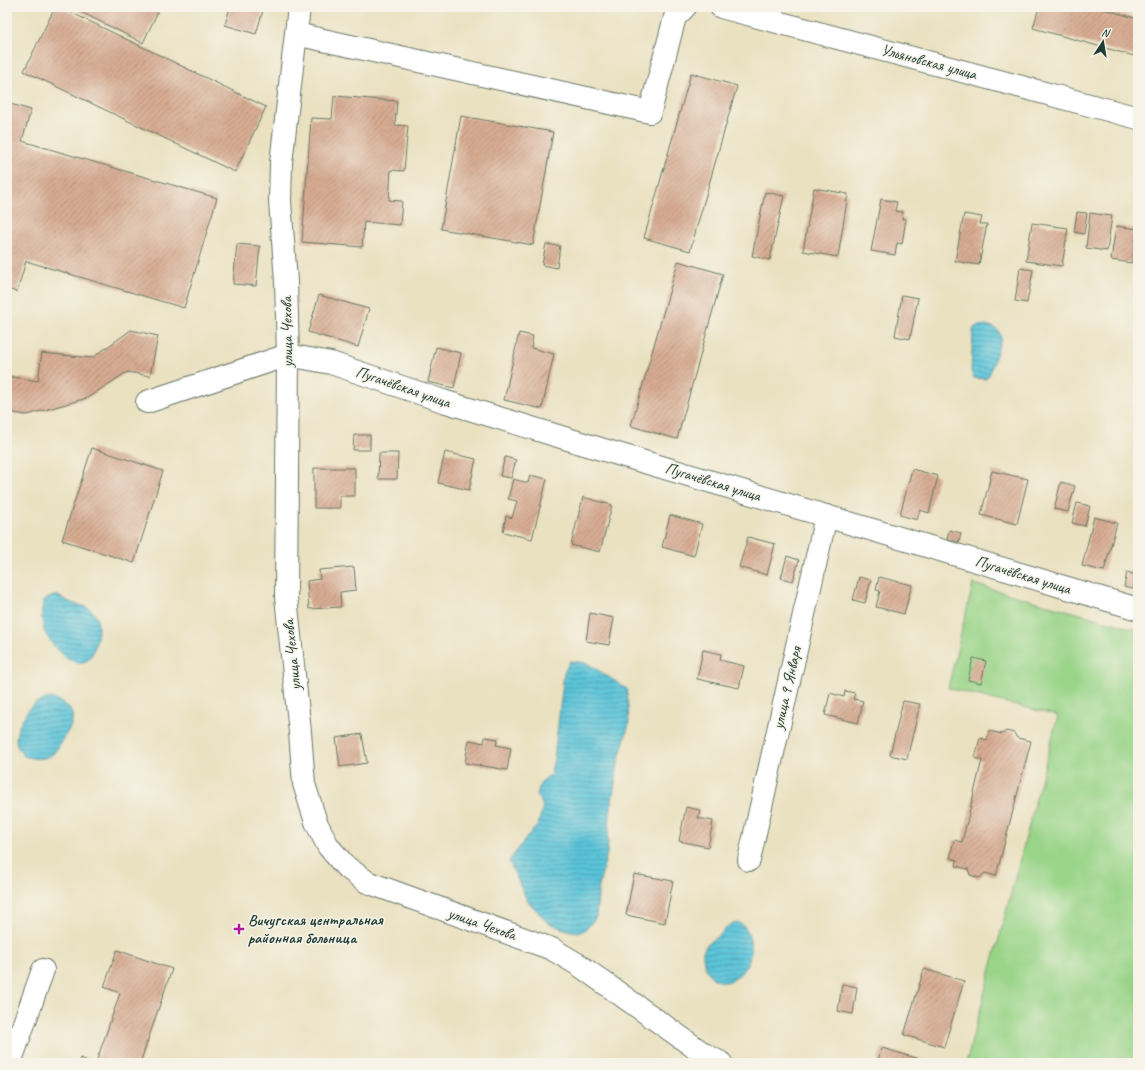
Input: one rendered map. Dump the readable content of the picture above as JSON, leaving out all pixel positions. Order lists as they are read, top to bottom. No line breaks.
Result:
{"streets":{"street":["Ульяновская улица","улица Чехова","Пугачёвская улица","улица 9 Января"]},"crossings":[["улица Чехова","Пугачёвская улица"],["Пугачёвская улица","улица 9 Января"]],"places":{"health":["Вичугская центральная районная больница"]},"north":"top"}
